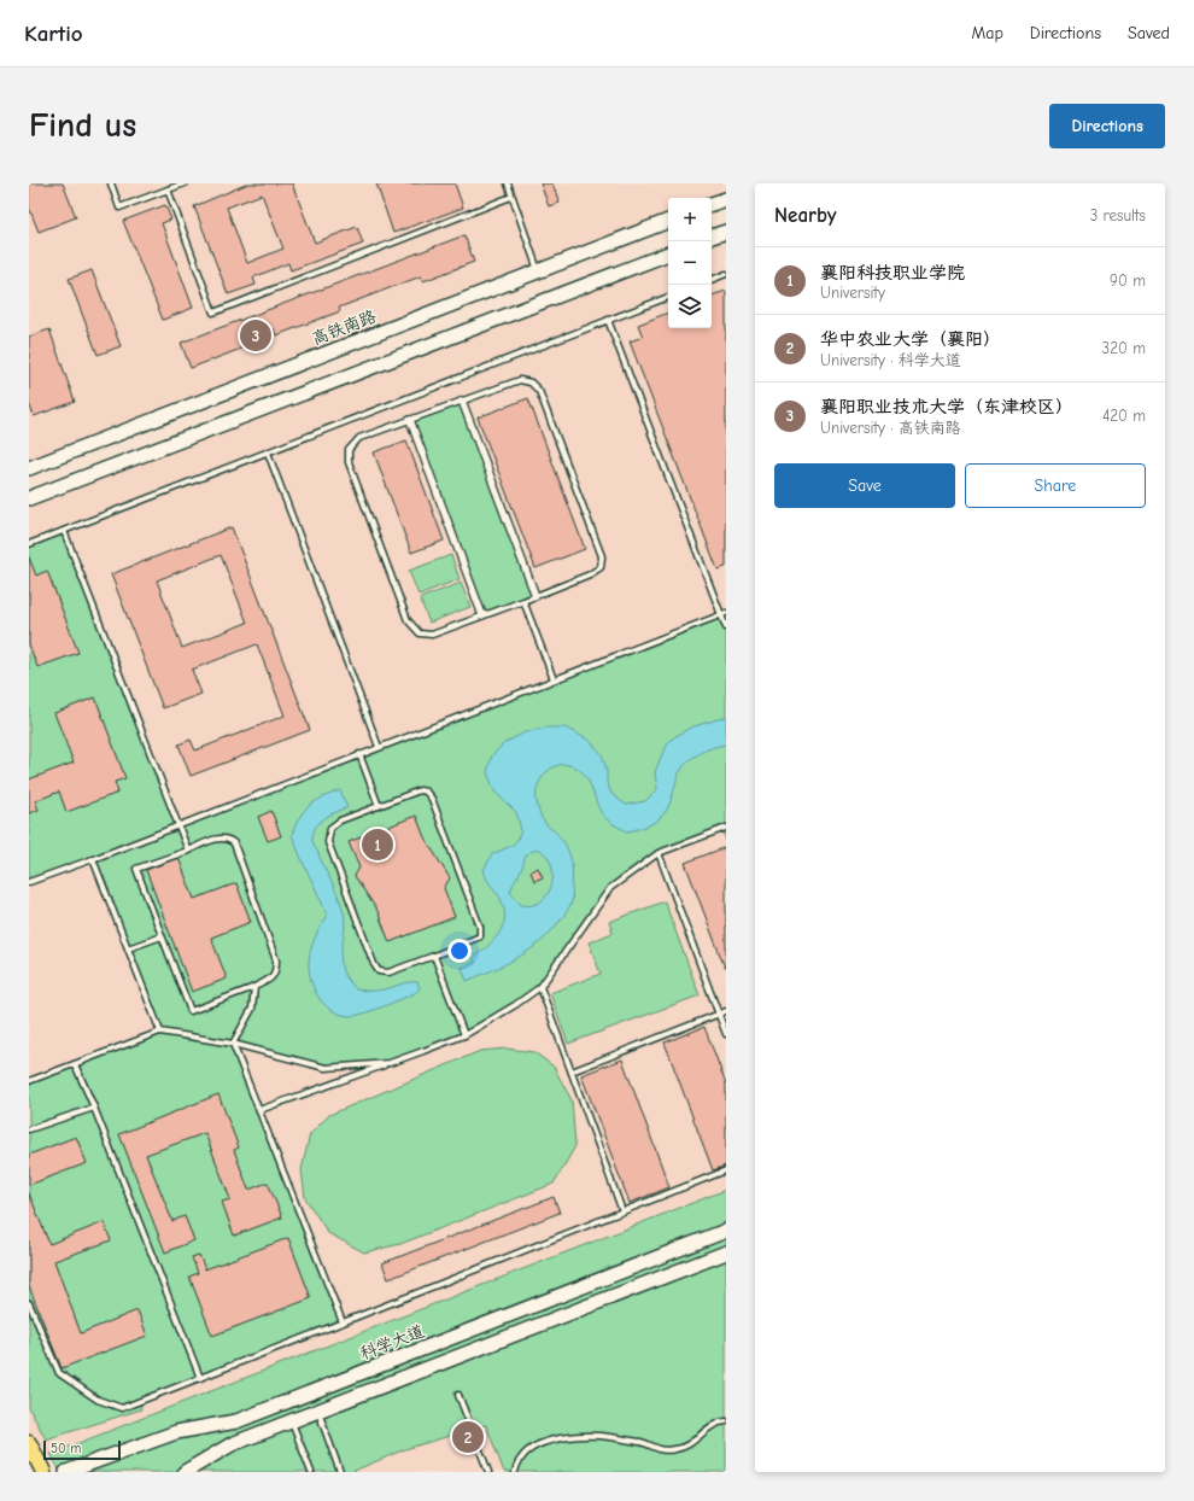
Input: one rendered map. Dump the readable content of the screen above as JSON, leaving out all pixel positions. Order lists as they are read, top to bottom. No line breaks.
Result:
{"streets":{"main road":["高铁南路","科学大道"]},"scale_bar":"50 m","page":{"header":"Kartio","nav":["Map","Directions","Saved"],"buttons":["Directions",["Save","Share"]],"title":"Find us","heading":["Nearby","3 results"],"map_buttons":["+","−"],"list":[{"mark":"1","name":"襄阳科技职业学院","note":"University","value":"90 m"},{"mark":"2","name":"华中农业大学（襄阳）","note":"University · 科学大道","value":"320 m"},{"mark":"3","name":"襄阳职业技术大学（东津校区）","note":"University · 高铁南路","value":"420 m"}],"pins":["3","1","2"],"scale":"50 m"}}
